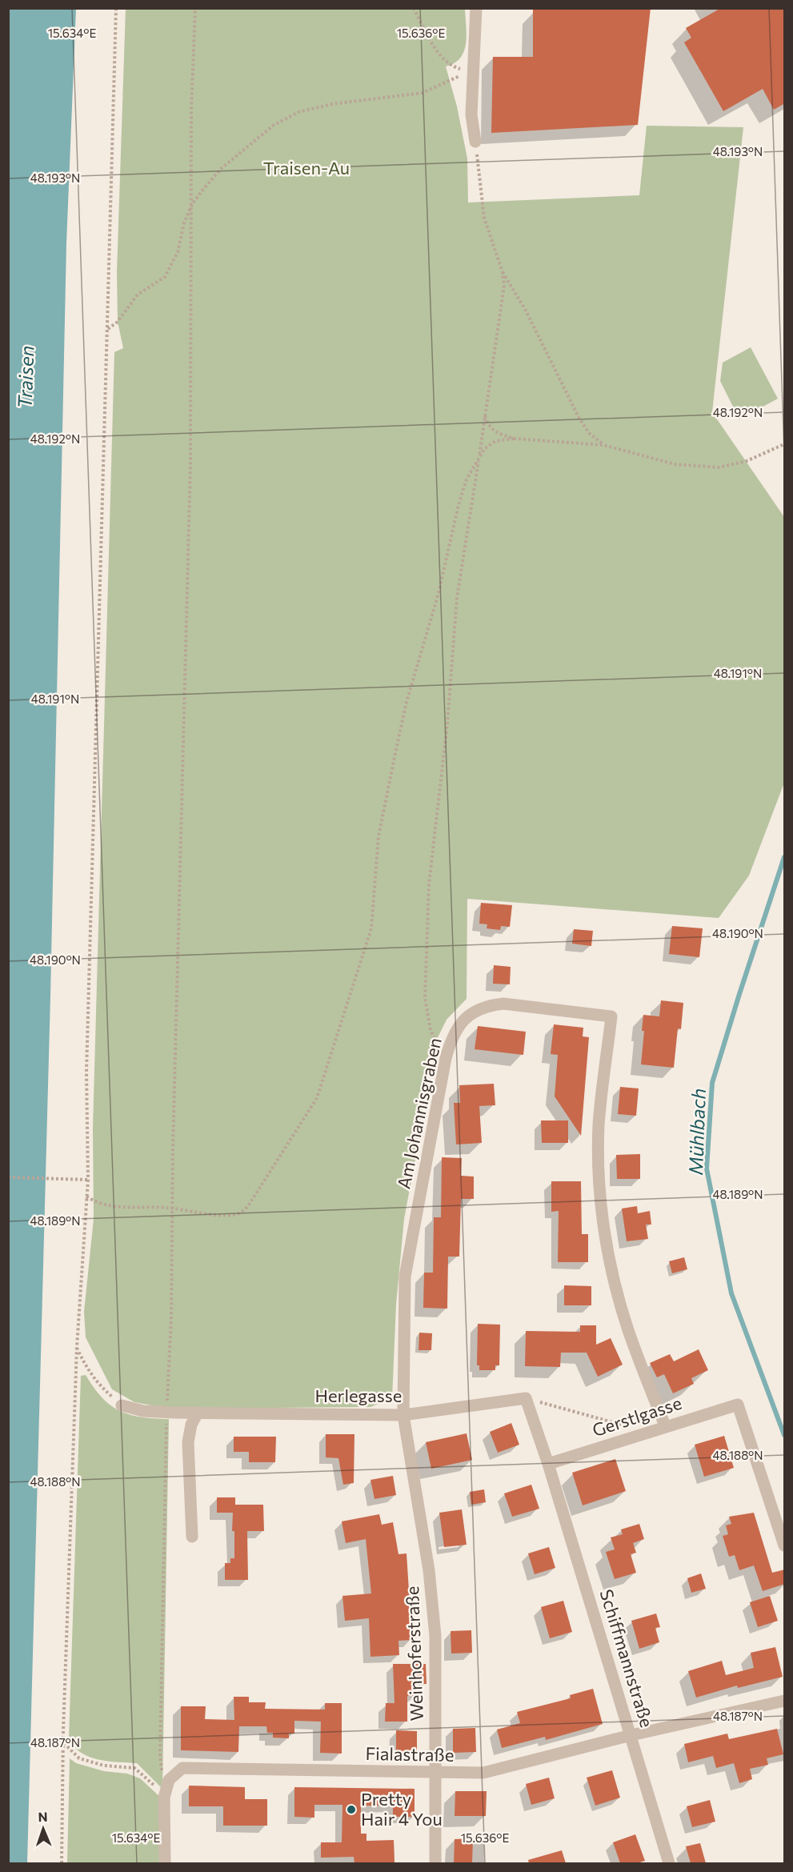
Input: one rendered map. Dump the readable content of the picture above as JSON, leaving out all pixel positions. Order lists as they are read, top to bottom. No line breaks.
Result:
{"streets":{"street":["Am Johannisgraben","Herlegasse","Gerstlgasse","Weinhoferstraße","Schiffmannstraße","Fialastraße"]},"crossings":[["Am Johannisgraben","Herlegasse"],["Am Johannisgraben","Gerstlgasse"],["Am Johannisgraben","Weinhoferstraße"],["Herlegasse","Weinhoferstraße"],["Gerstlgasse","Schiffmannstraße"],["Weinhoferstraße","Fialastraße"],["Schiffmannstraße","Fialastraße"]],"water":["Traisen","Mühlbach"],"parks":["Traisen-Au"],"places":["Pretty Hair 4 You"],"north":"top","coordinates":["15.634°E","15.636°E","48.193°N","48.192°N","48.191°N","48.190°N","48.189°N","48.188°N","48.187°N"]}
